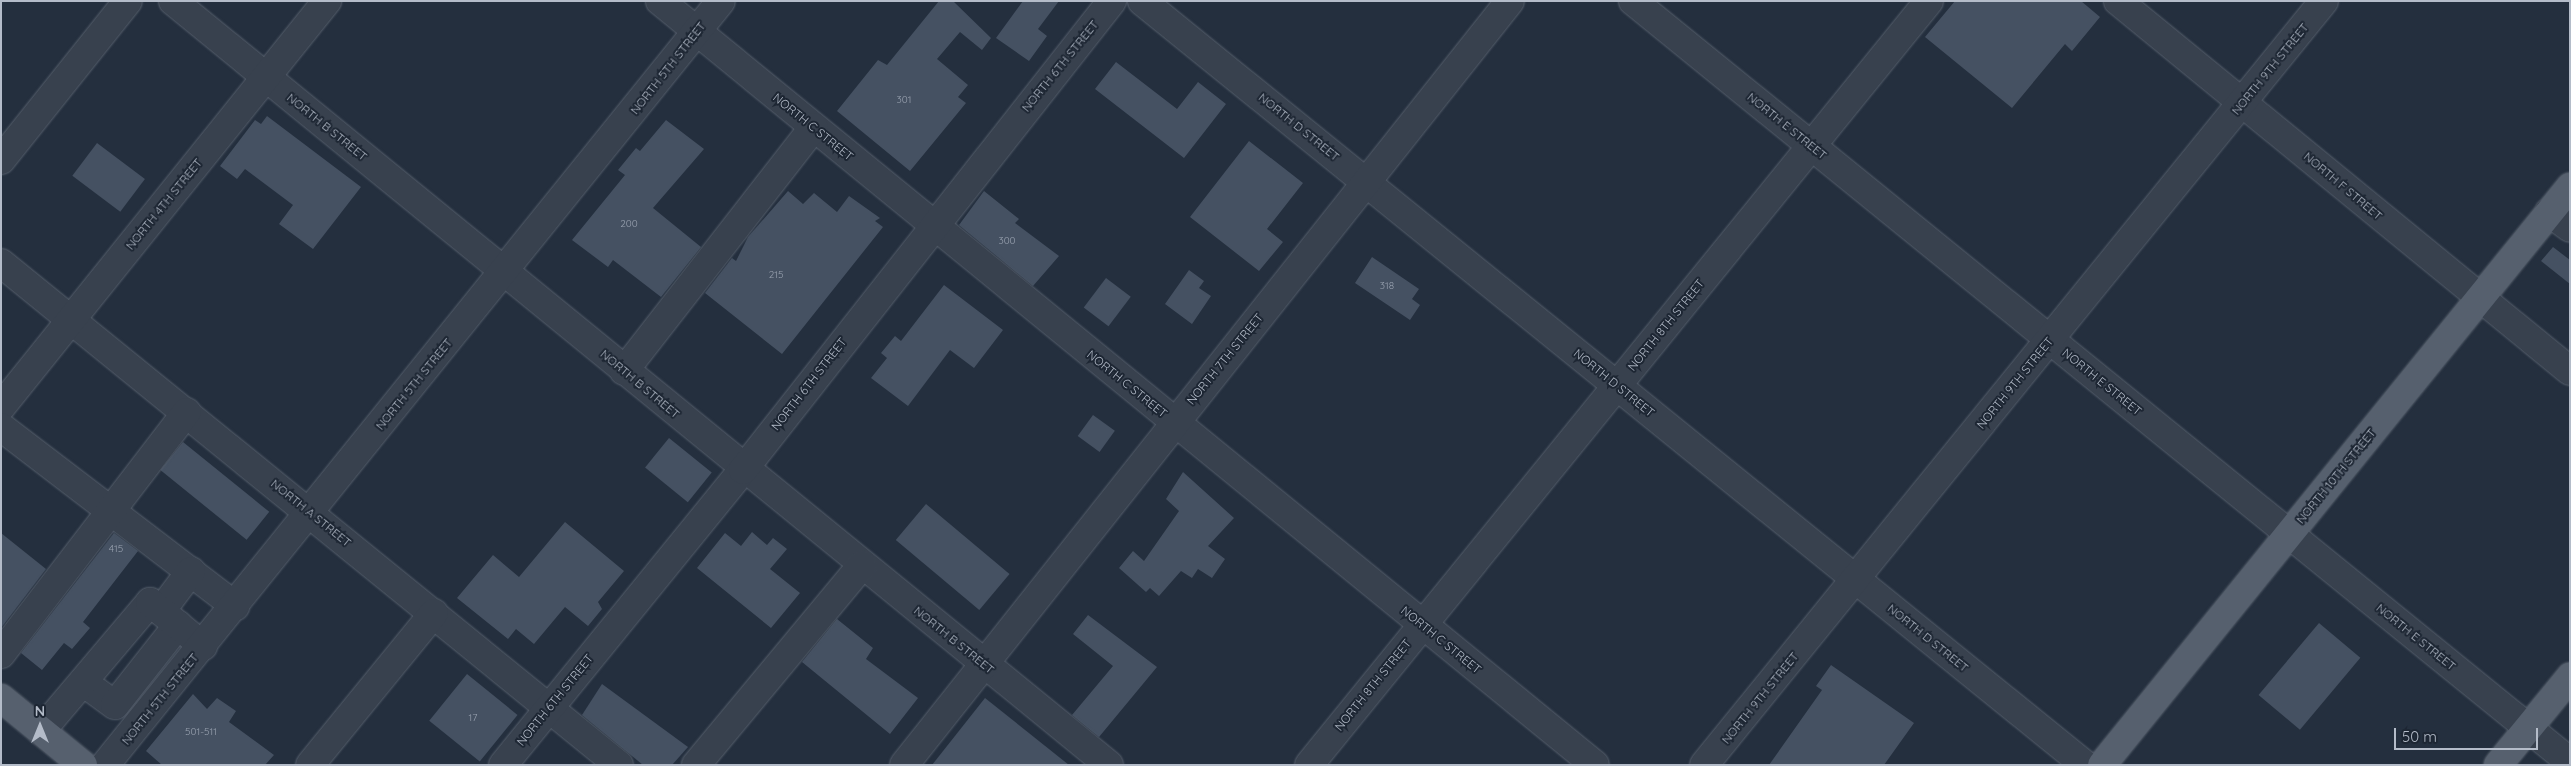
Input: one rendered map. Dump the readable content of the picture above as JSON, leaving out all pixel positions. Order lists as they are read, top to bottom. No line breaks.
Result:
{"streets":{"main road":["NORTH 10TH STREET"],"street":["NORTH 6TH STREET","NORTH 5TH STREET","NORTH 9TH STREET","NORTH E STREET","NORTH B STREET","NORTH C STREET","NORTH D STREET","NORTH F STREET","NORTH 4TH STREET","NORTH 8TH STREET","NORTH 7TH STREET","NORTH A STREET"]},"crossings":[["NORTH 6TH STREET","NORTH B STREET"],["NORTH 6TH STREET","NORTH C STREET"],["NORTH 6TH STREET","NORTH A STREET"],["NORTH 5TH STREET","NORTH B STREET"],["NORTH 5TH STREET","NORTH C STREET"],["NORTH 5TH STREET","NORTH A STREET"],["NORTH 9TH STREET","NORTH E STREET"],["NORTH 9TH STREET","NORTH D STREET"],["NORTH 9TH STREET","NORTH F STREET"],["NORTH E STREET","NORTH 8TH STREET"],["NORTH E STREET","NORTH 10TH STREET"],["NORTH B STREET","NORTH 4TH STREET"],["NORTH B STREET","NORTH 7TH STREET"],["NORTH C STREET","NORTH 8TH STREET"],["NORTH C STREET","NORTH 7TH STREET"],["NORTH D STREET","NORTH 8TH STREET"],["NORTH D STREET","NORTH 7TH STREET"],["NORTH F STREET","NORTH 10TH STREET"],["NORTH 4TH STREET","NORTH A STREET"]],"house_numbers":["301","200","300","215","318","415","17","501-511"],"scale_bar":"50 m","north":"top"}
